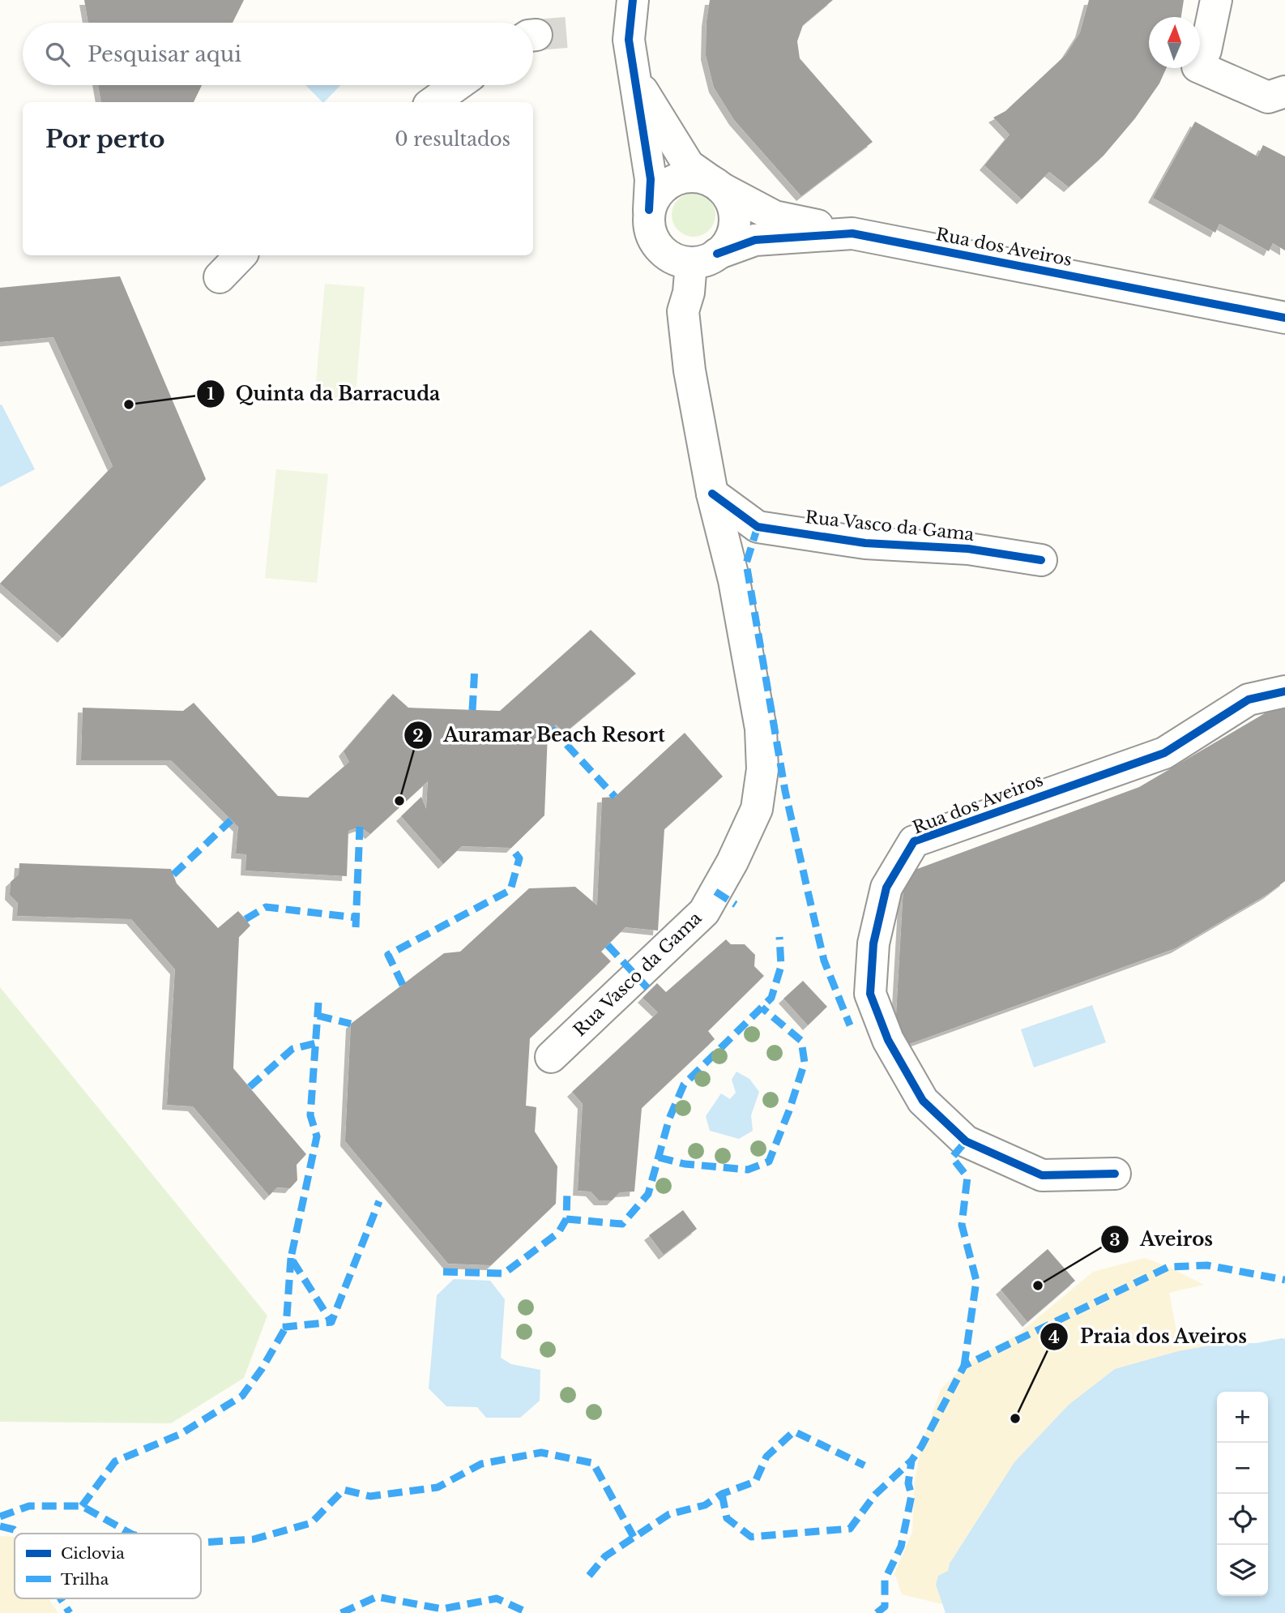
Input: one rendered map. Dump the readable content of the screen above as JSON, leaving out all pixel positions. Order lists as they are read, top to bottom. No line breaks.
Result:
{"streets":{"street":["Rua dos Aveiros","Rua Vasco da Gama"]},"crossings":[["Rua dos Aveiros","Rua Vasco da Gama"]],"places":["Quinta da Barracuda","Auramar Beach Resort","Aveiros","Praia dos Aveiros"],"legend":["Ciclovia","Trilha"],"north":"top","page":{"search":"Pesquisar aqui","heading":["Por perto","0 resultados"],"map_buttons":["+","−"]}}
